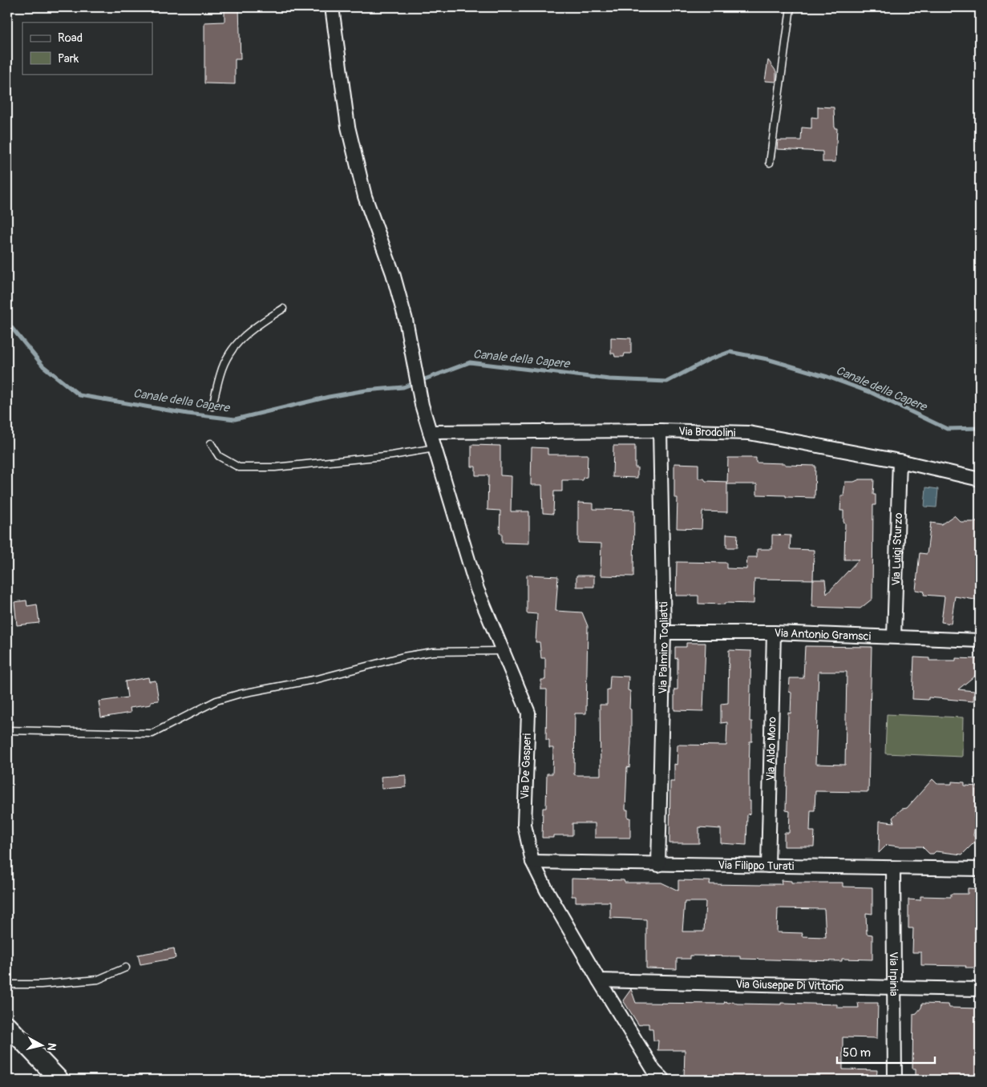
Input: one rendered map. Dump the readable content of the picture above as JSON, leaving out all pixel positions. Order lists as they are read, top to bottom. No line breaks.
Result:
{"streets":{"street":["Via Brodolini","Via Luigi Sturzo","Via Antonio Gramsci","Via Palmiro Togliatti","Via Aldo Moro","Via De Gasperi","Via Filippo Turati","Via Irpinia","Via Giuseppe Di Vittorio"]},"crossings":[["Via Brodolini","Via Luigi Sturzo"],["Via Brodolini","Via Palmiro Togliatti"],["Via Brodolini","Via De Gasperi"],["Via Luigi Sturzo","Via Antonio Gramsci"],["Via Antonio Gramsci","Via Palmiro Togliatti"],["Via Antonio Gramsci","Via Aldo Moro"],["Via Palmiro Togliatti","Via Filippo Turati"],["Via Aldo Moro","Via Filippo Turati"],["Via De Gasperi","Via Filippo Turati"],["Via De Gasperi","Via Giuseppe Di Vittorio"],["Via Filippo Turati","Via Irpinia"],["Via Irpinia","Via Giuseppe Di Vittorio"]],"water":["Canale della Capere"],"legend":["Road","Park"],"scale_bar":"50 m","north":"right"}
